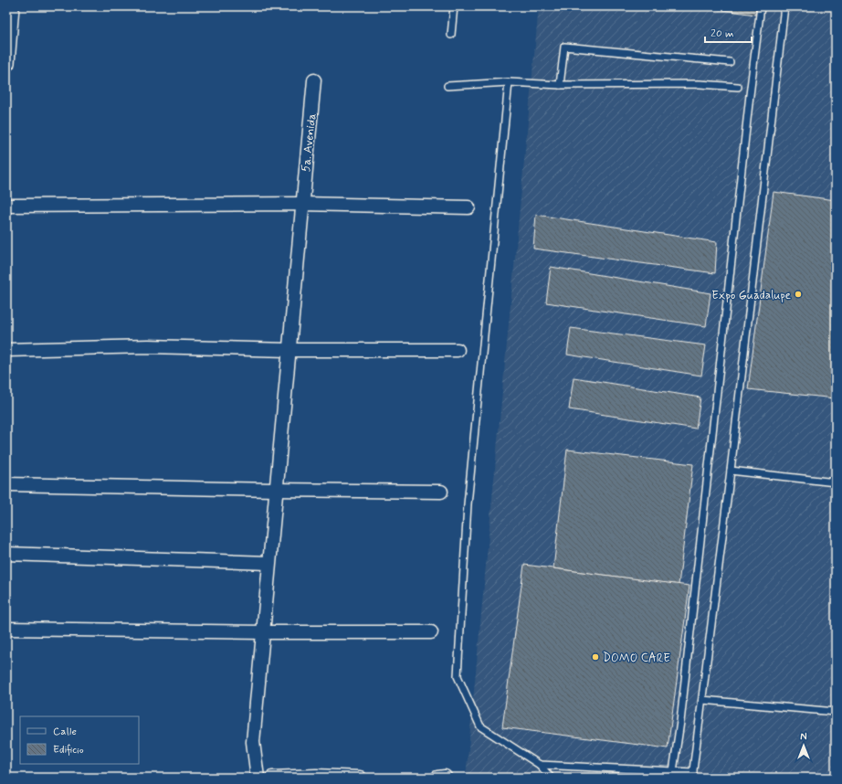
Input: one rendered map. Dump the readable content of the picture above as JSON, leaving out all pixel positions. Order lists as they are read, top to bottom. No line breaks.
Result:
{"streets":{"street":["5a. Avenida"]},"places":["Expo Guadalupe","DOMO CARE"],"legend":["Calle","Edificio"],"scale_bar":"20 m","north":"top"}
